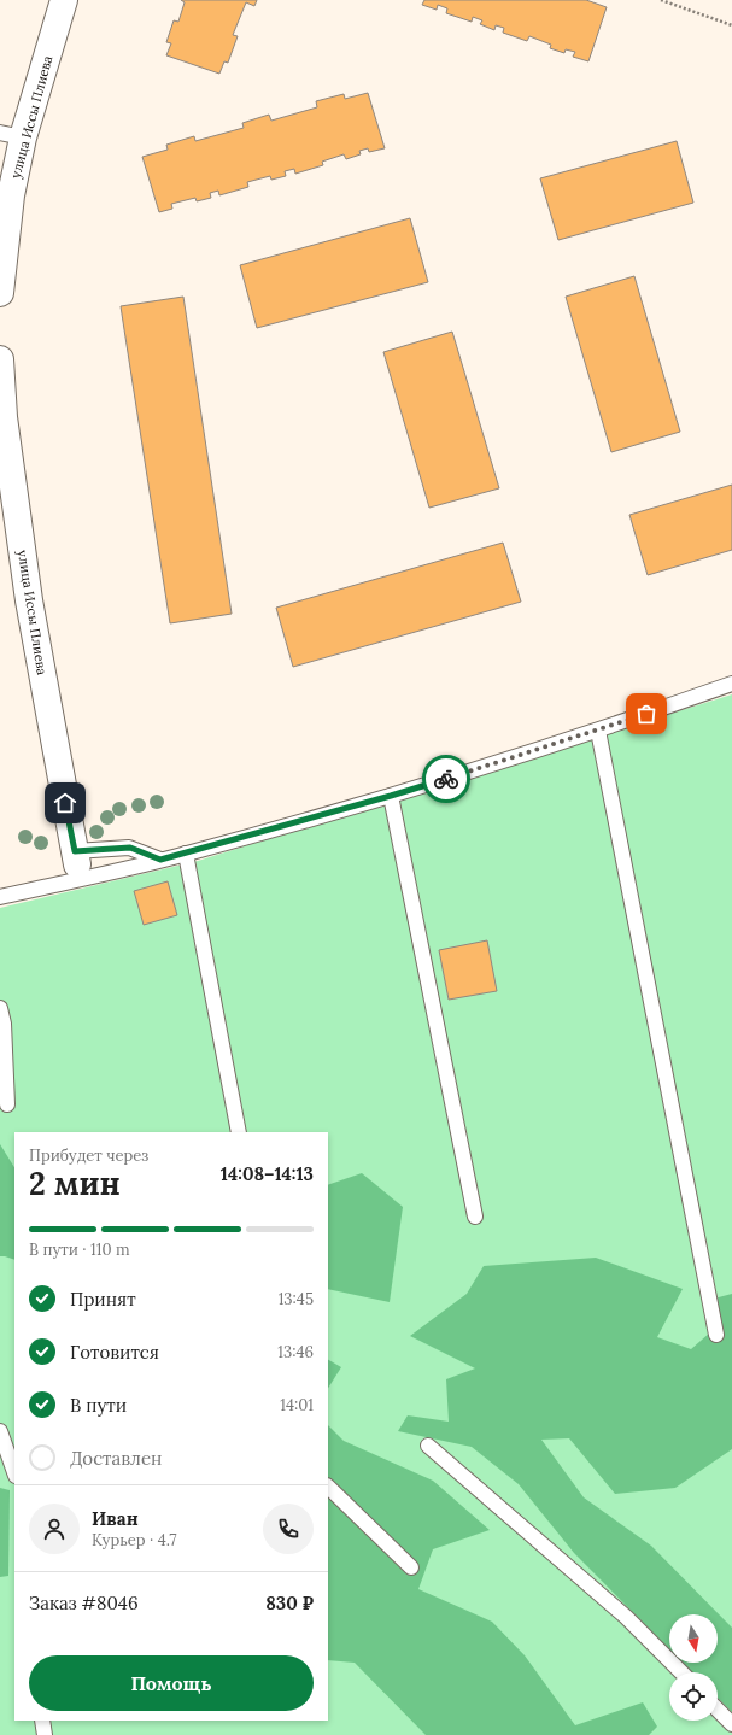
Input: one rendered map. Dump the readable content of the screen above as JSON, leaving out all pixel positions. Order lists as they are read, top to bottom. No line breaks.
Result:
{"streets":{"street":["улица Иссы Плиева"]},"north":"bottom","page":{"heading":["2 мин","Прибудет через","14:08–14:13"],"panel":["Иван","Курьер · 4.7","Заказ #8046","830 ₽"],"bar":"В пути · 110 m","list":[["Принят","13:45"],["Готовится","13:46"],["В пути","14:01"],"Доставлен"],"buttons":"Помощь"}}
